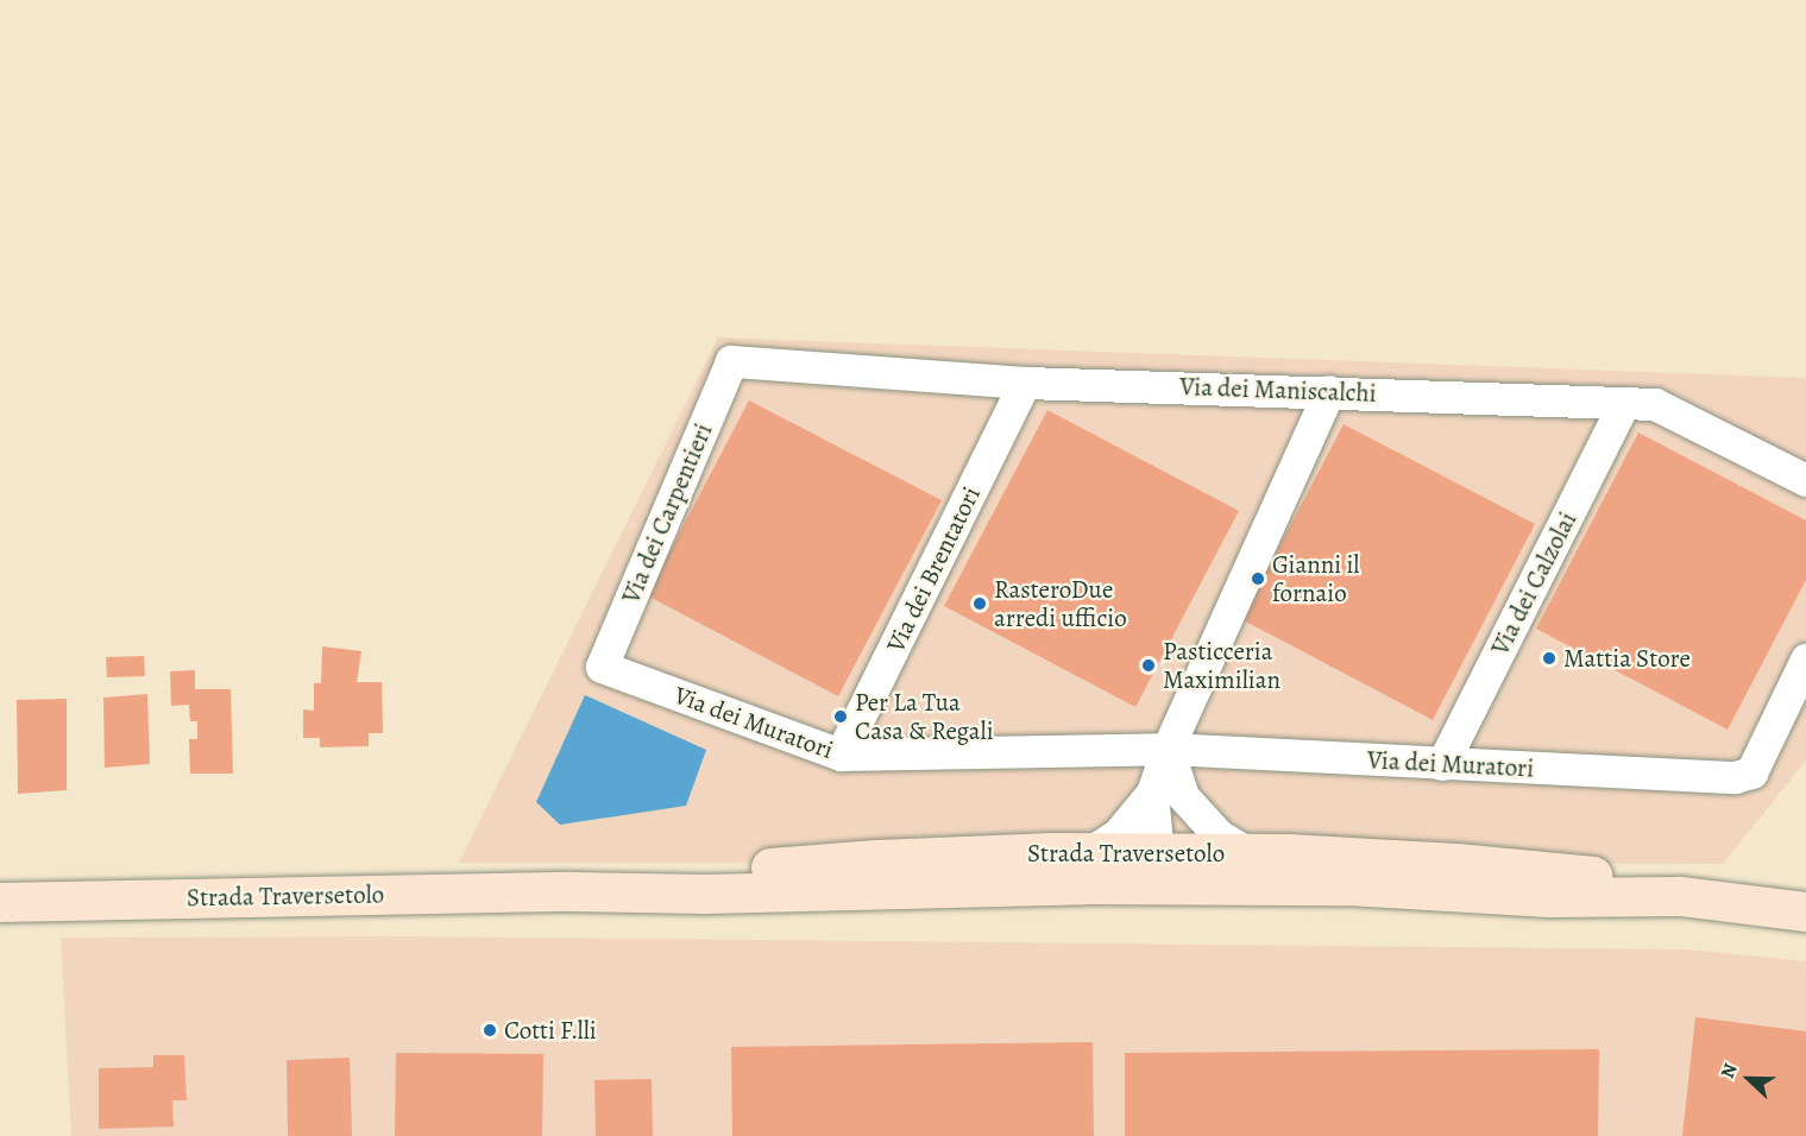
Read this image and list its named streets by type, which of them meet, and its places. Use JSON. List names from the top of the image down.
{
  "streets": {
    "main road": ["Strada Traversetolo"],
    "street": [
      "Via dei Maniscalchi",
      "Via dei Carpentieri",
      "Via dei Brentatori",
      "Via dei Calzolai",
      "Via dei Muratori"
    ]
  },
  "crossings": [
    ["Via dei Maniscalchi", "Via dei Carpentieri"],
    ["Via dei Maniscalchi", "Via dei Brentatori"],
    ["Via dei Maniscalchi", "Via dei Calzolai"],
    ["Via dei Carpentieri", "Via dei Muratori"],
    ["Via dei Brentatori", "Via dei Muratori"],
    ["Via dei Calzolai", "Via dei Muratori"]
  ],
  "places": [
    "Gianni il fornaio",
    "RasteroDue arredi ufficio",
    "Mattia Store",
    "Pasticceria Maximilian",
    "Per La Tua Casa & Regali",
    "Cotti F.lli"
  ],
  "north": "left"
}
